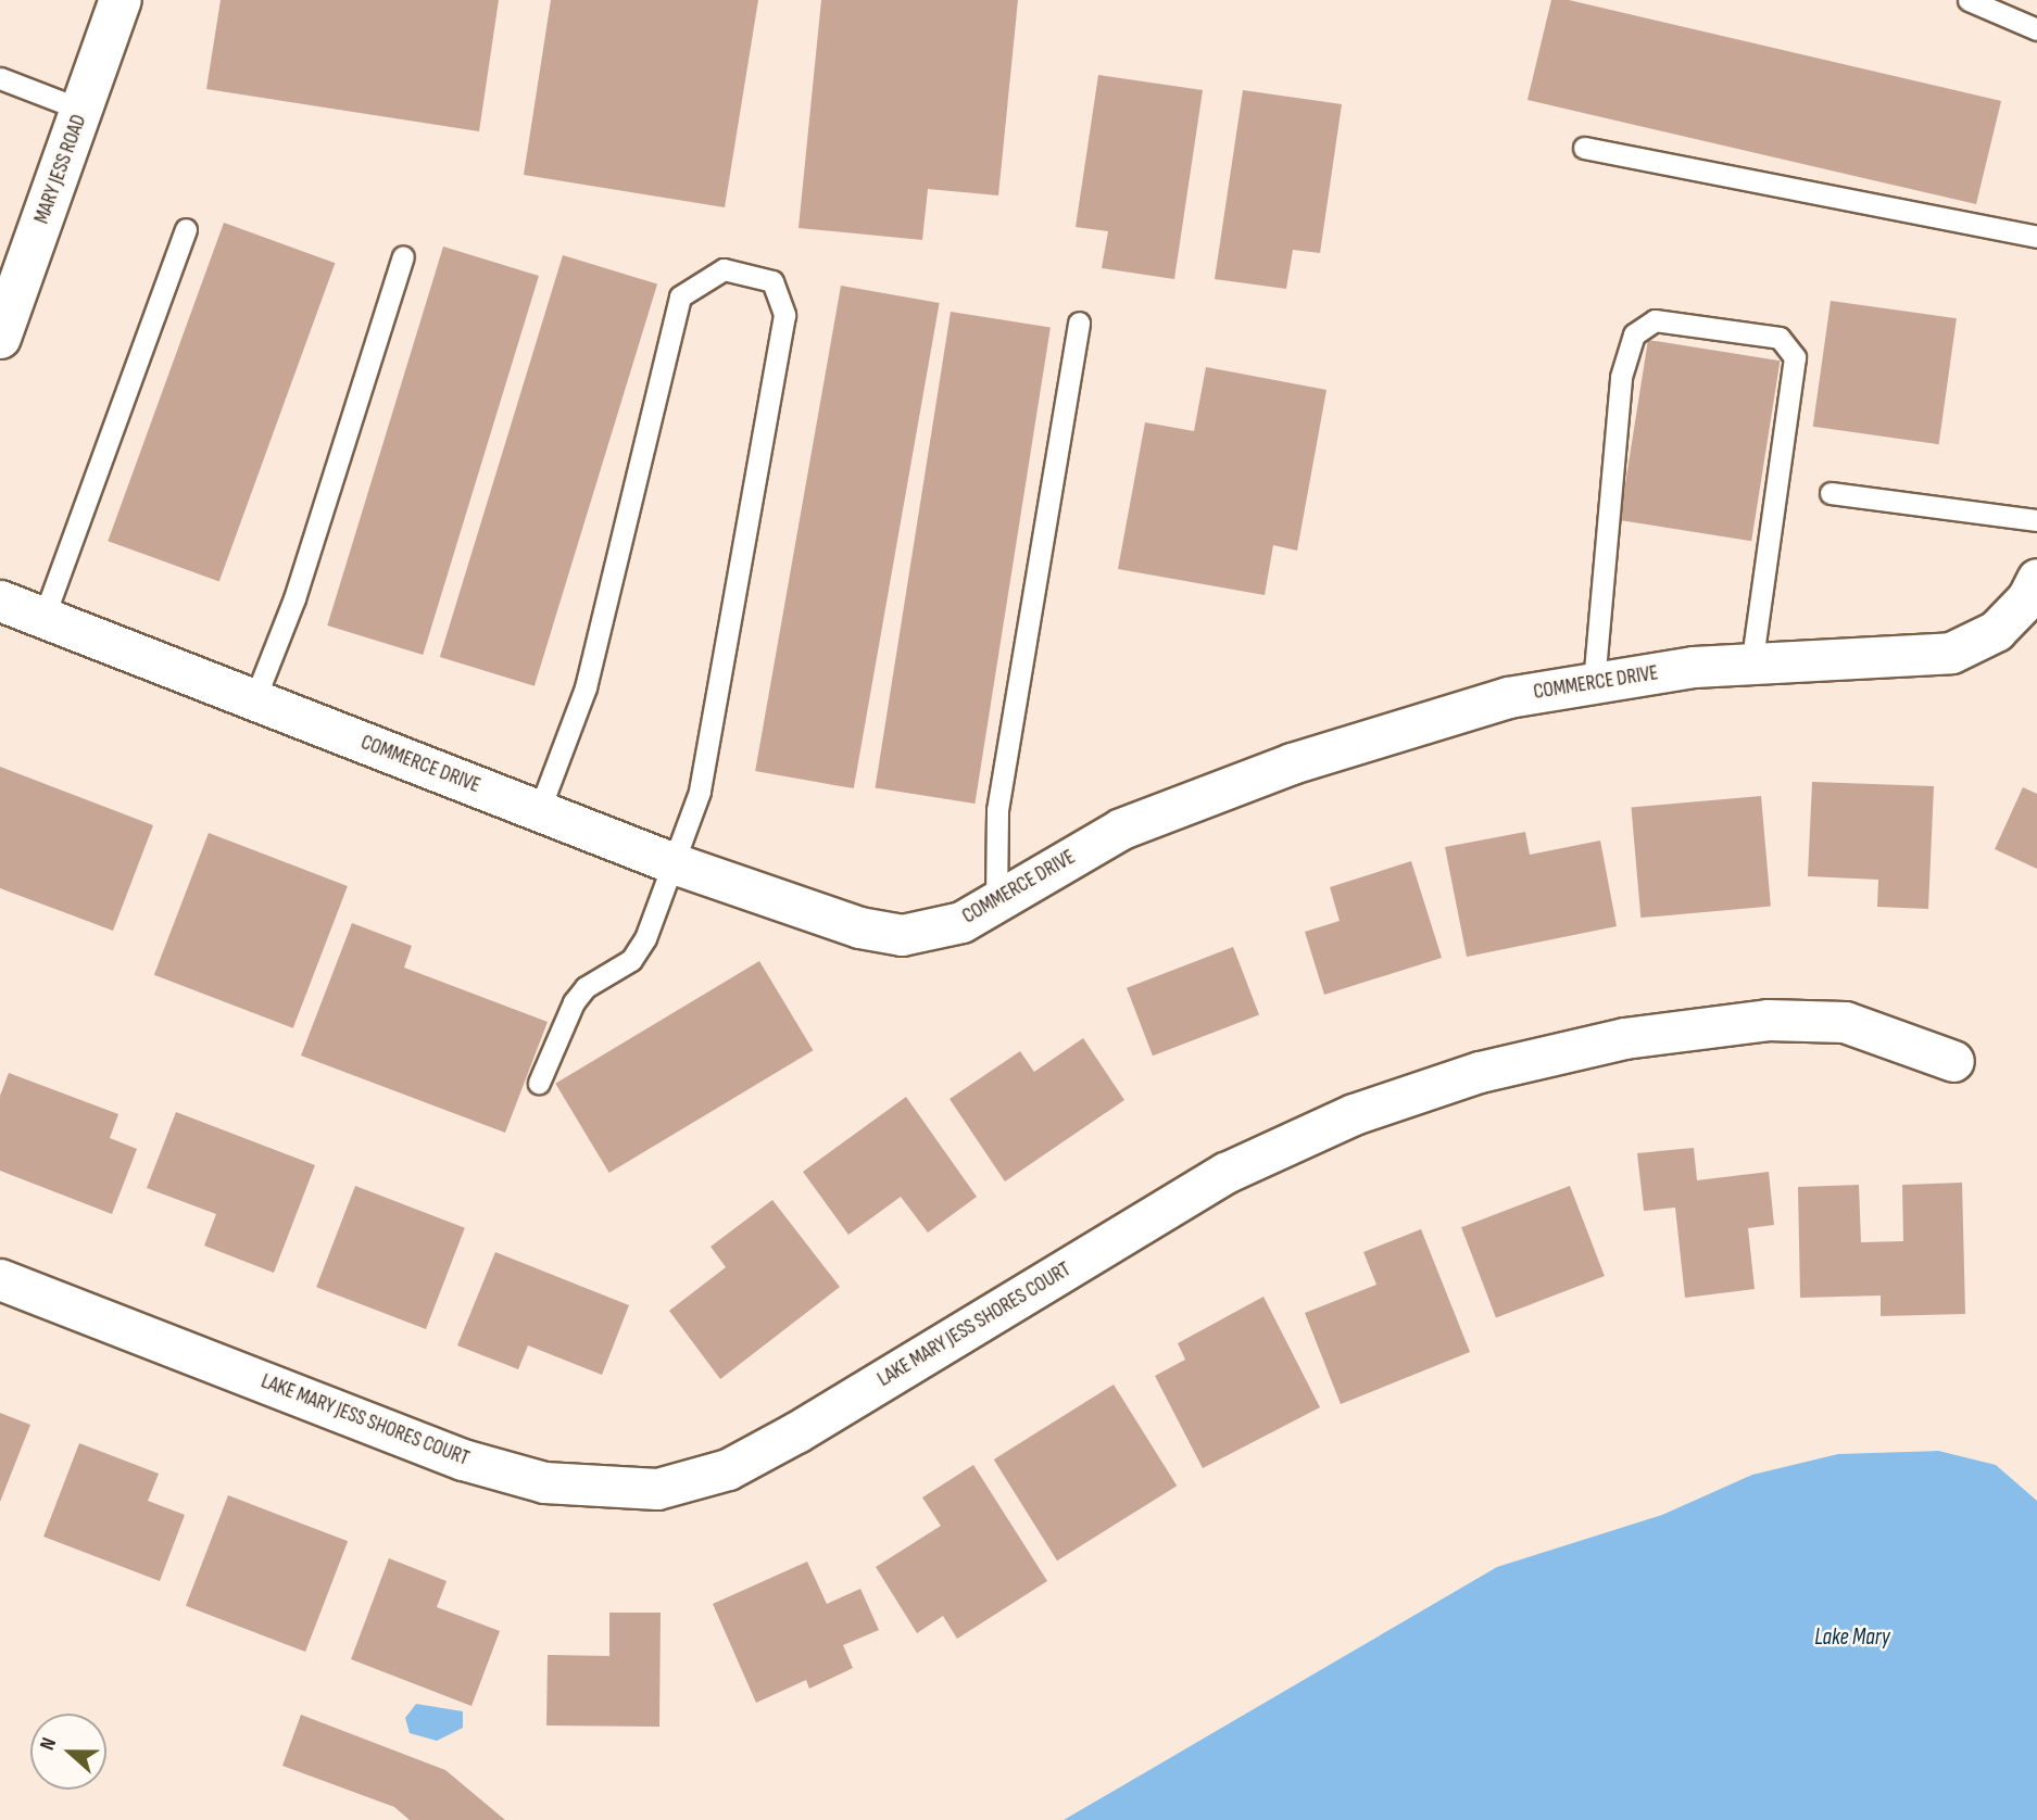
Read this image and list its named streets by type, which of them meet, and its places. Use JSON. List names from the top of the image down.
{
  "streets": {
    "street": ["MARY JESS ROAD", "COMMERCE DRIVE", "LAKE MARY JESS SHORES COURT"]
  },
  "water": ["Lake Mary"],
  "north": "left"
}
